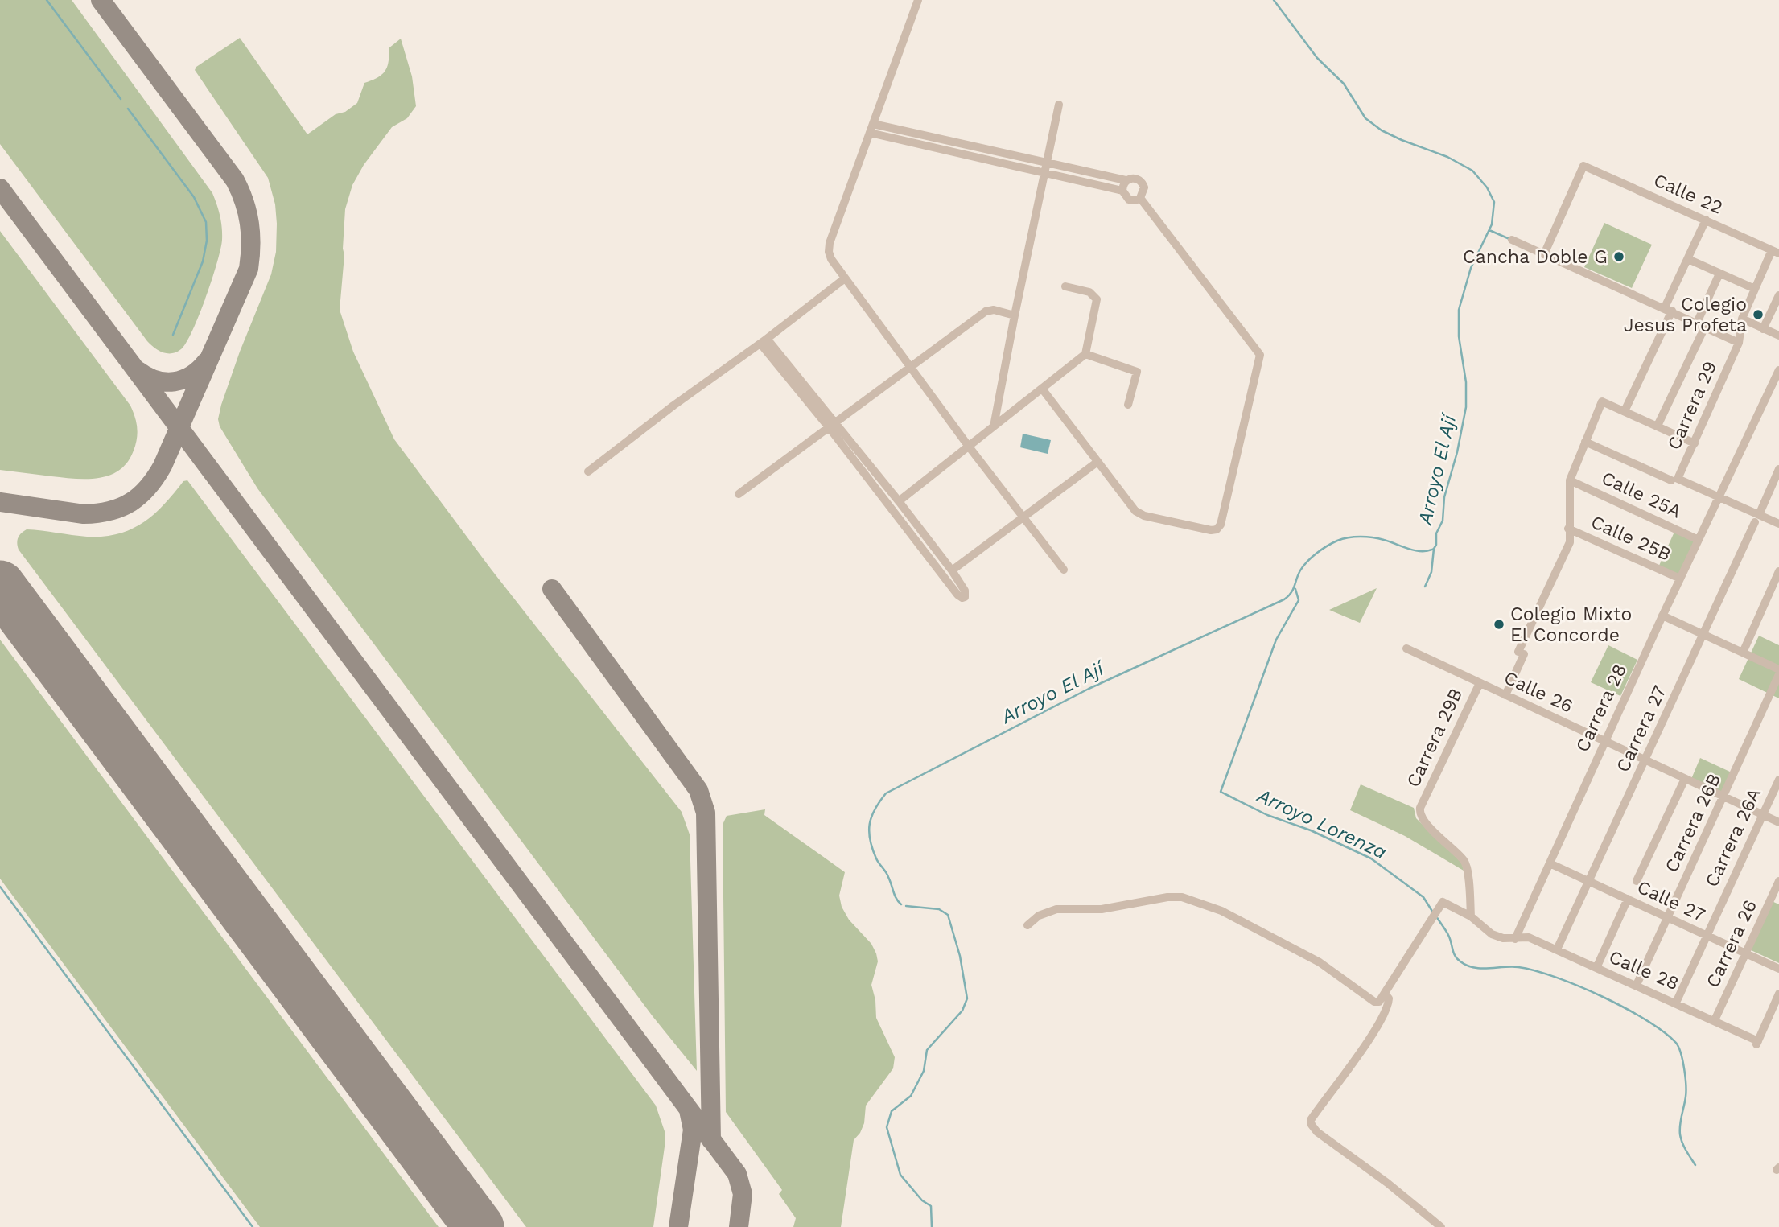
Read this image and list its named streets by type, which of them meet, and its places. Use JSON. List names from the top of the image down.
{
  "streets": {
    "street": [
      "Calle 22",
      "Carrera 29",
      "Calle 25A",
      "Calle 25B",
      "Calle 26",
      "Carrera 28",
      "Carrera 27",
      "Carrera 29B",
      "Carrera 26B",
      "Carrera 26A",
      "Calle 27",
      "Carrera 26",
      "Calle 28"
    ]
  },
  "crossings": [
    ["Calle 22", "Carrera 29"],
    ["Calle 25A", "Carrera 28"],
    ["Calle 25B", "Carrera 28"],
    ["Calle 26", "Carrera 28"],
    ["Calle 26", "Carrera 27"],
    ["Calle 26", "Carrera 29B"],
    ["Calle 26", "Carrera 26B"],
    ["Calle 26", "Carrera 26A"],
    ["Carrera 28", "Calle 27"],
    ["Carrera 28", "Calle 28"],
    ["Carrera 27", "Calle 27"],
    ["Carrera 27", "Calle 28"],
    ["Carrera 29B", "Calle 28"],
    ["Carrera 26B", "Calle 27"],
    ["Carrera 26B", "Calle 28"],
    ["Carrera 26A", "Calle 27"],
    ["Carrera 26A", "Calle 28"],
    ["Calle 27", "Carrera 26"],
    ["Carrera 26", "Calle 28"]
  ],
  "water": ["Arroyo El Ají", "Arroyo Lorenza"],
  "places": ["Cancha Doble G", "Colegio Jesus Profeta", "Colegio Mixto El Concorde"]
}
